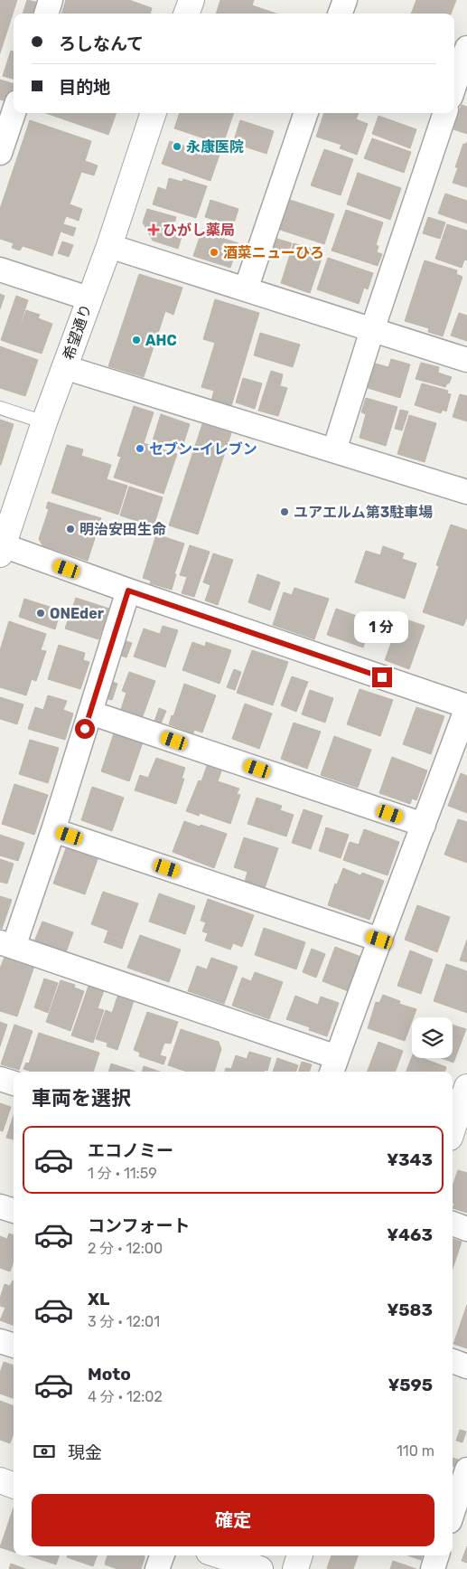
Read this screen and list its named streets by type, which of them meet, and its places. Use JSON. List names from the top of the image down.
{
  "streets": {
    "street": ["希望通り"]
  },
  "places": {
    "other": [
      "永康医院",
      "酒菜ニューひろ",
      "AHC",
      "セブン-イレブン",
      "ユアエルム第3駐車場",
      "明治安田生命",
      "ONEder"
    ],
    "health": ["ひがし薬局"]
  },
  "page": {
    "banner": ["ろしなんて", "目的地"],
    "bubble": "1 分",
    "heading": "車両を選択",
    "list": [
      {
        "name": "エコノミー",
        "note": "1 分 · 11:59",
        "value": "¥343"
      },
      {
        "name": "コンフォート",
        "note": "2 分 · 12:00",
        "value": "¥463"
      },
      {
        "name": "XL",
        "note": "3 分 · 12:01",
        "value": "¥583"
      },
      {
        "name": "Moto",
        "note": "4 分 · 12:02",
        "value": "¥595"
      }
    ],
    "pay": ["現金", "110 m"],
    "buttons": "確定"
  }
}
